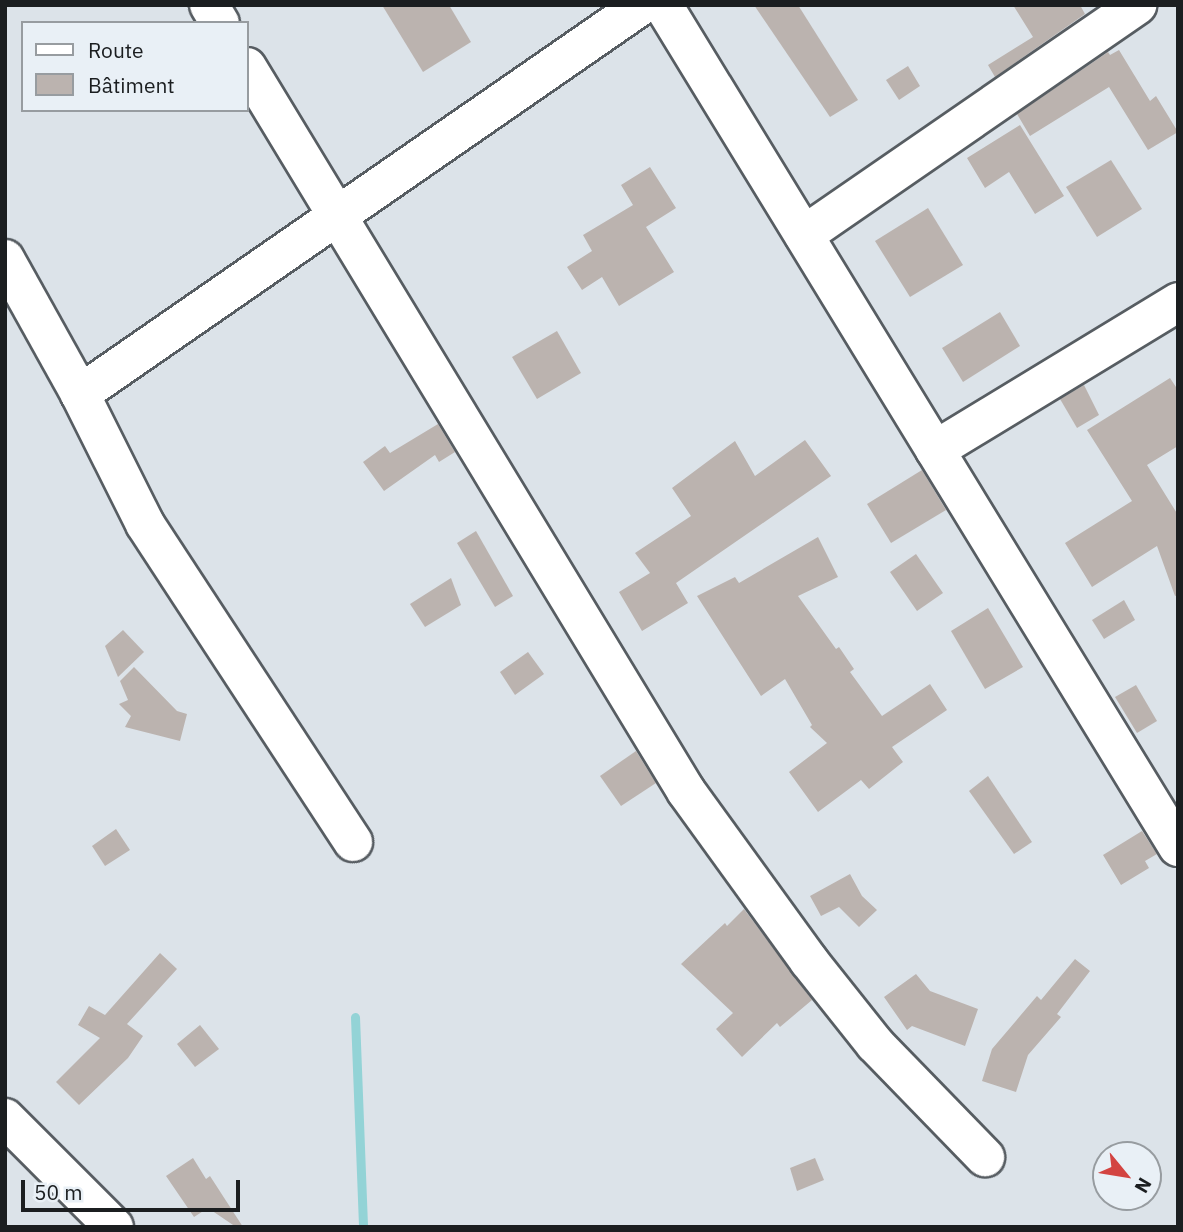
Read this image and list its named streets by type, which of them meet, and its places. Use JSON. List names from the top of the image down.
{
  "legend": ["Route", "Bâtiment"],
  "scale_bar": "50 m",
  "north": "bottom right"
}
